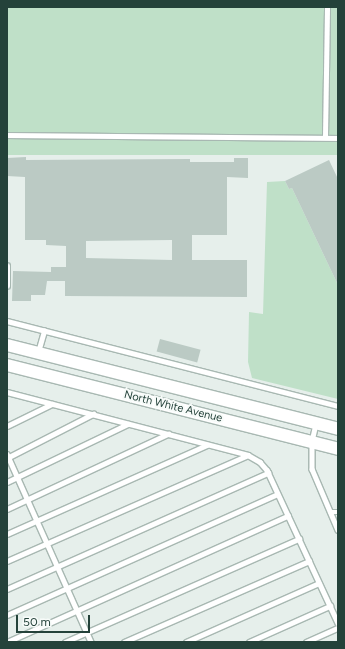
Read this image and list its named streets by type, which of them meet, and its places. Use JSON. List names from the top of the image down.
{
  "streets": {
    "main road": ["North White Avenue"]
  },
  "scale_bar": "50 m"
}
